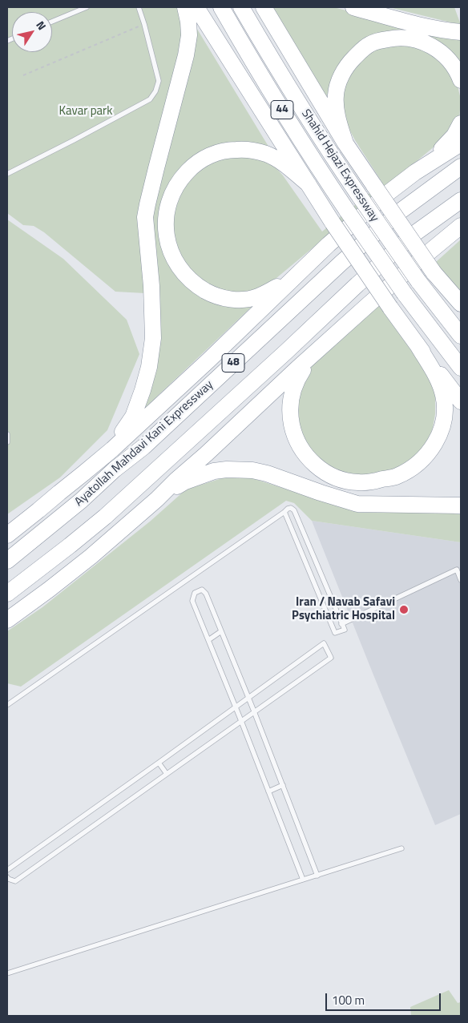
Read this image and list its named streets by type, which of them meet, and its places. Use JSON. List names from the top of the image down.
{
  "streets": {
    "highway": [
      "44",
      "Shahid Hejazi Expressway",
      "48",
      "Ayatollah Mahdavi Kani Expressway"
    ]
  },
  "parks": ["Kavar park"],
  "places": ["Iran / Navab Safavi Psychiatric Hospital"],
  "scale_bar": "100 m",
  "north": "top right"
}
